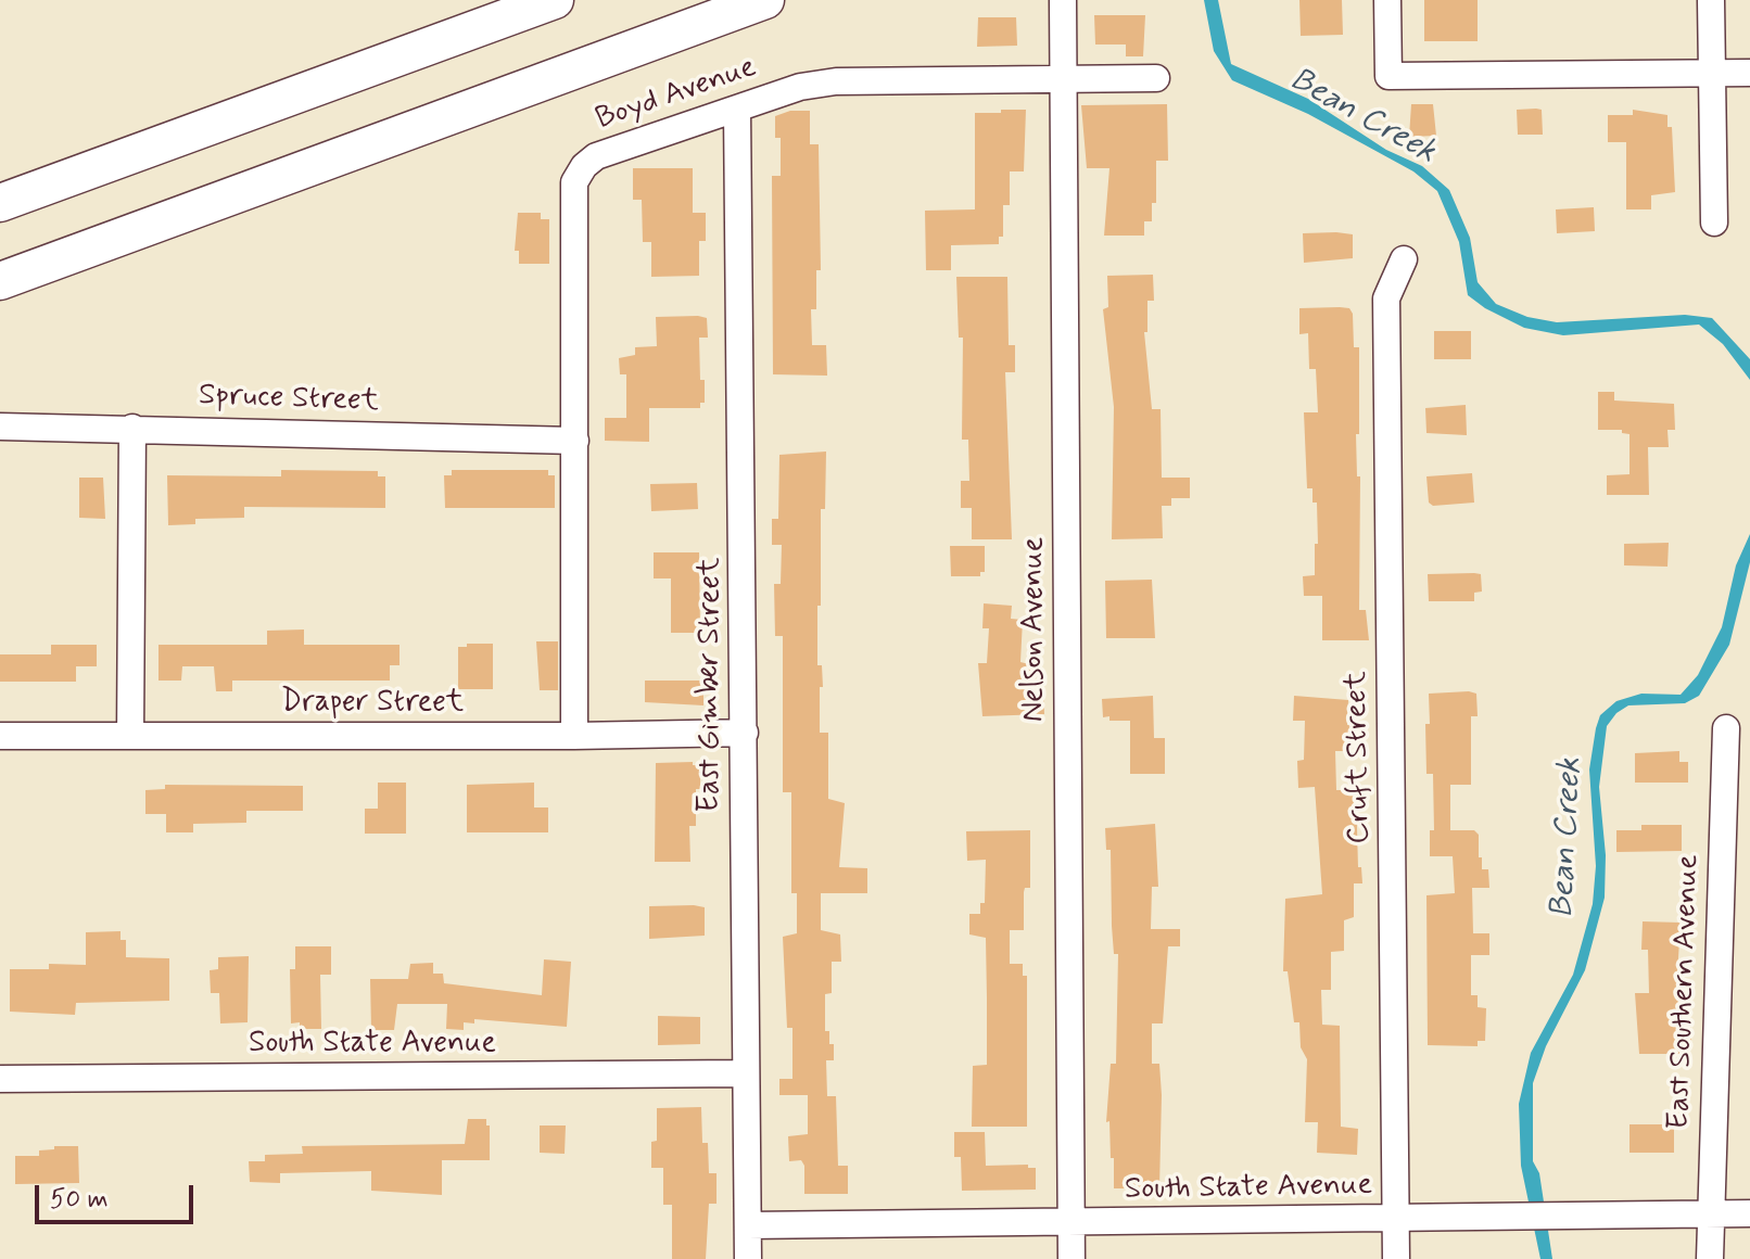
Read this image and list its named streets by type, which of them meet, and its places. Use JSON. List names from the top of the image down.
{
  "streets": {
    "street": [
      "Boyd Avenue",
      "Spruce Street",
      "Nelson Avenue",
      "East Gimber Street",
      "Draper Street",
      "Cruft Street",
      "East Southern Avenue",
      "South State Avenue"
    ]
  },
  "crossings": [
    ["Boyd Avenue", "Spruce Street"],
    ["Boyd Avenue", "Nelson Avenue"],
    ["Boyd Avenue", "East Gimber Street"],
    ["Boyd Avenue", "Draper Street"],
    ["Nelson Avenue", "South State Avenue"],
    ["East Gimber Street", "Draper Street"],
    ["East Gimber Street", "South State Avenue"],
    ["Cruft Street", "South State Avenue"],
    ["East Southern Avenue", "South State Avenue"]
  ],
  "water": ["Bean Creek"],
  "scale_bar": "50 m"
}
